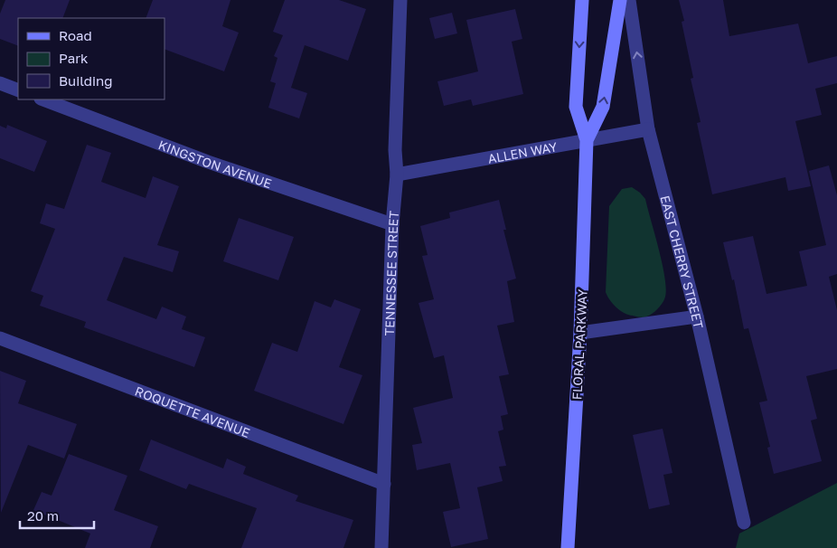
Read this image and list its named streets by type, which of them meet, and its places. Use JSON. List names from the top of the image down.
{
  "streets": {
    "street": [
      "ALLEN WAY",
      "KINGSTON AVENUE",
      "EAST CHERRY STREET",
      "TENNESSEE STREET",
      "FLORAL PARKWAY",
      "ROQUETTE AVENUE"
    ]
  },
  "crossings": [
    ["ALLEN WAY", "EAST CHERRY STREET"],
    ["ALLEN WAY", "TENNESSEE STREET"],
    ["ALLEN WAY", "FLORAL PARKWAY"],
    ["KINGSTON AVENUE", "TENNESSEE STREET"],
    ["TENNESSEE STREET", "ROQUETTE AVENUE"]
  ],
  "legend": ["Road", "Park", "Building"],
  "scale_bar": "20 m"
}
